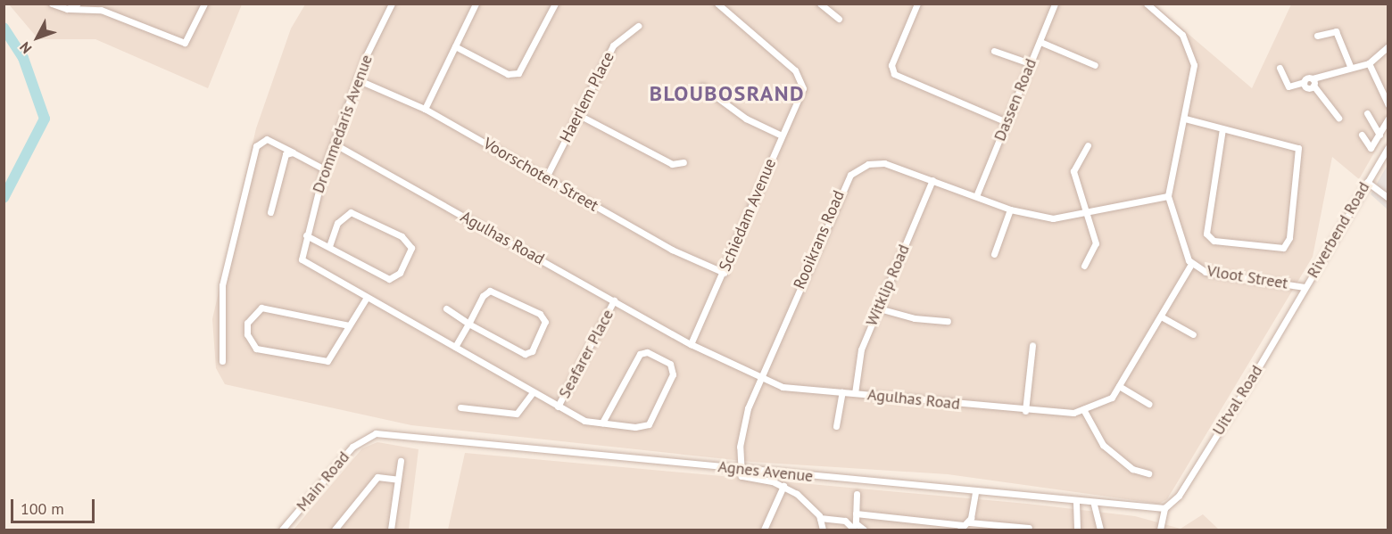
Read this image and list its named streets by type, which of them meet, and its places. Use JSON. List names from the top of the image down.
{
  "streets": {
    "street": [
      "Haerlem Place",
      "Dassen Road",
      "Drommedaris Avenue",
      "Voorschoten Street",
      "Schiedam Avenue",
      "Riverbend Road",
      "Agulhas Road",
      "Rooikrans Road",
      "Vloot Street",
      "Witklip Road",
      "Seafarer Place",
      "Uitval Road",
      "Agnes Avenue",
      "Main Road"
    ]
  },
  "crossings": [
    ["Haerlem Place", "Voorschoten Street"],
    ["Dassen Road", "Rooikrans Road"],
    ["Drommedaris Avenue", "Voorschoten Street"],
    ["Drommedaris Avenue", "Agulhas Road"],
    ["Voorschoten Street", "Schiedam Avenue"],
    ["Schiedam Avenue", "Agulhas Road"],
    ["Riverbend Road", "Vloot Street"],
    ["Riverbend Road", "Uitval Road"],
    ["Agulhas Road", "Rooikrans Road"],
    ["Agulhas Road", "Vloot Street"],
    ["Agulhas Road", "Witklip Road"],
    ["Agulhas Road", "Seafarer Place"],
    ["Rooikrans Road", "Witklip Road"],
    ["Rooikrans Road", "Agnes Avenue"],
    ["Vloot Street", "Uitval Road"],
    ["Uitval Road", "Agnes Avenue"],
    ["Agnes Avenue", "Main Road"]
  ],
  "districts": ["BLOUBOSRAND"],
  "scale_bar": "100 m",
  "north": "bottom left"
}
